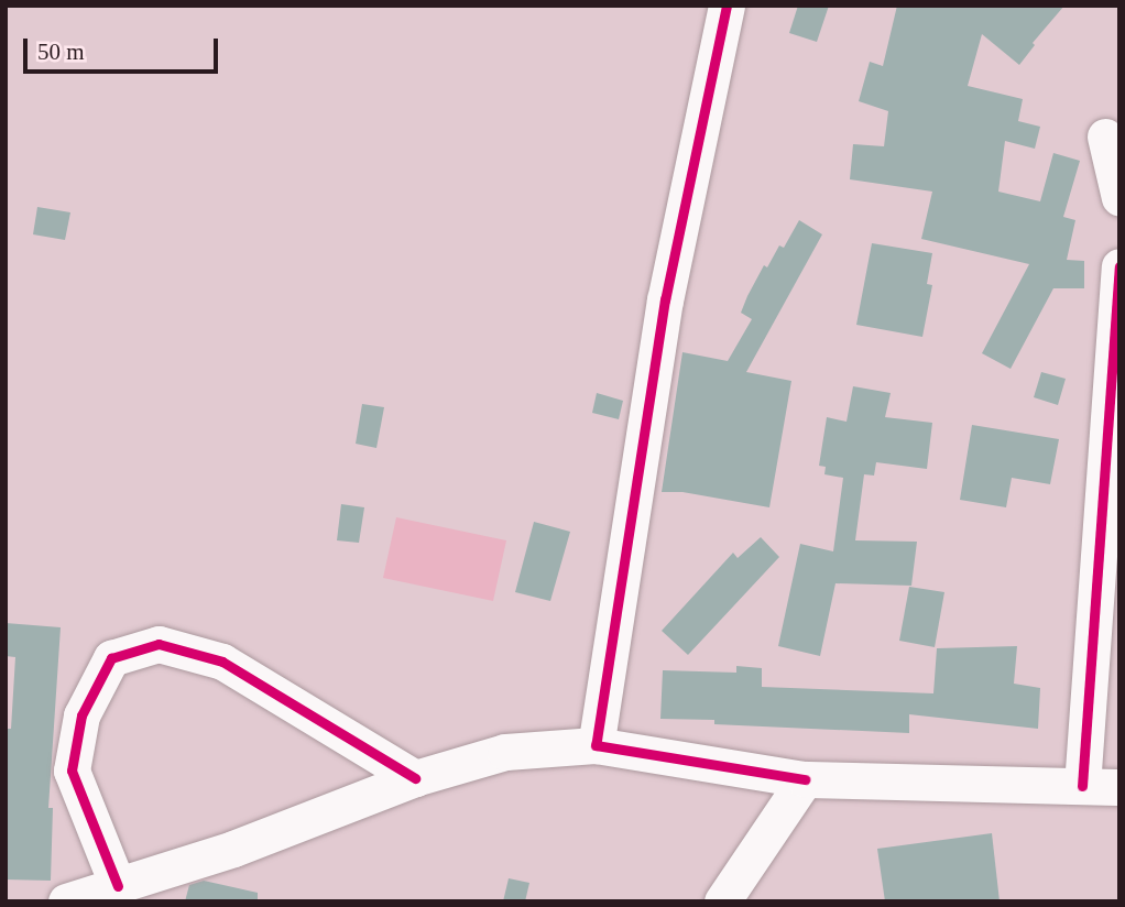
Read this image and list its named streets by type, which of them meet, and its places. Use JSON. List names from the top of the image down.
{
  "scale_bar": "50 m"
}
